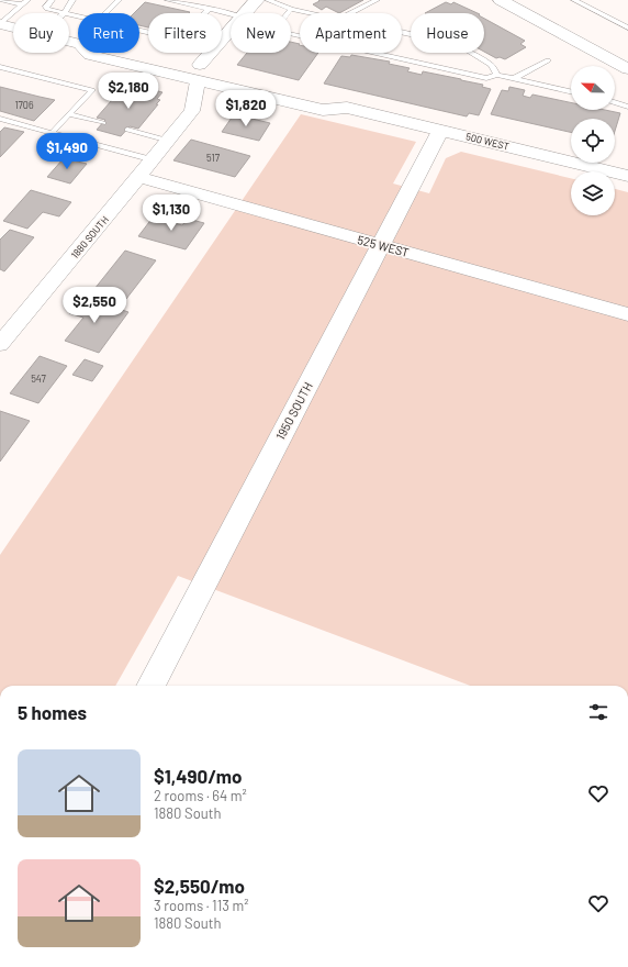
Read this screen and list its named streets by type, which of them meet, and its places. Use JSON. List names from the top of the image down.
{
  "streets": {
    "main road": ["500 WEST", "1950 SOUTH"],
    "street": ["1880 SOUTH", "525 WEST"]
  },
  "crossings": [
    ["500 WEST", "1880 SOUTH"],
    ["500 WEST", "1950 SOUTH"],
    ["1880 SOUTH", "525 WEST"],
    ["525 WEST", "1950 SOUTH"]
  ],
  "house_numbers": ["1706", "517", "547"],
  "north": "left",
  "page": {
    "chip": [
      "Buy",
      "Rent",
      "Filters",
      "New",
      "Apartment",
      "House"
    ],
    "price": [
      "$2,180",
      "$1,820",
      "$1,490",
      "$1,130",
      "$2,550"
    ],
    "heading": "5 homes",
    "list": [
      {
        "name": "$1,490/mo",
        "note": "2 rooms · 64 m² · 1880 South"
      },
      {
        "name": "$2,550/mo",
        "note": "3 rooms · 113 m² · 1880 South"
      }
    ]
  }
}
